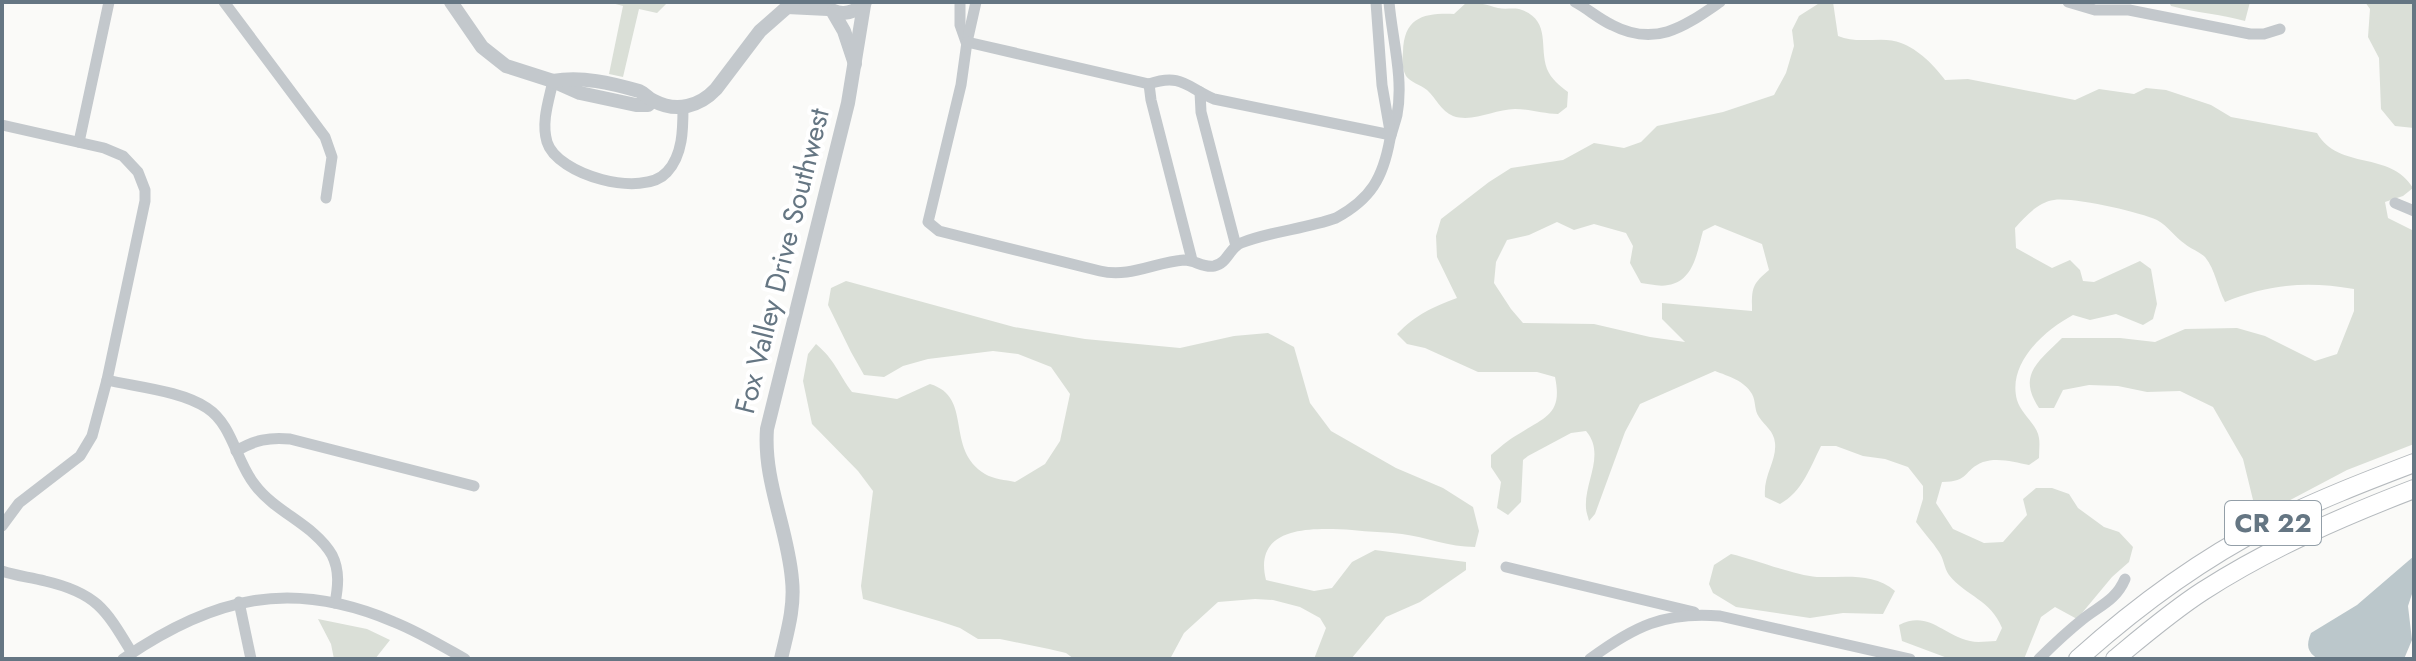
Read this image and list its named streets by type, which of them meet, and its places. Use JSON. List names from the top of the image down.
{
  "streets": {
    "main road": ["CR 22"],
    "street": ["Fox Valley Drive Southwest"]
  }
}
